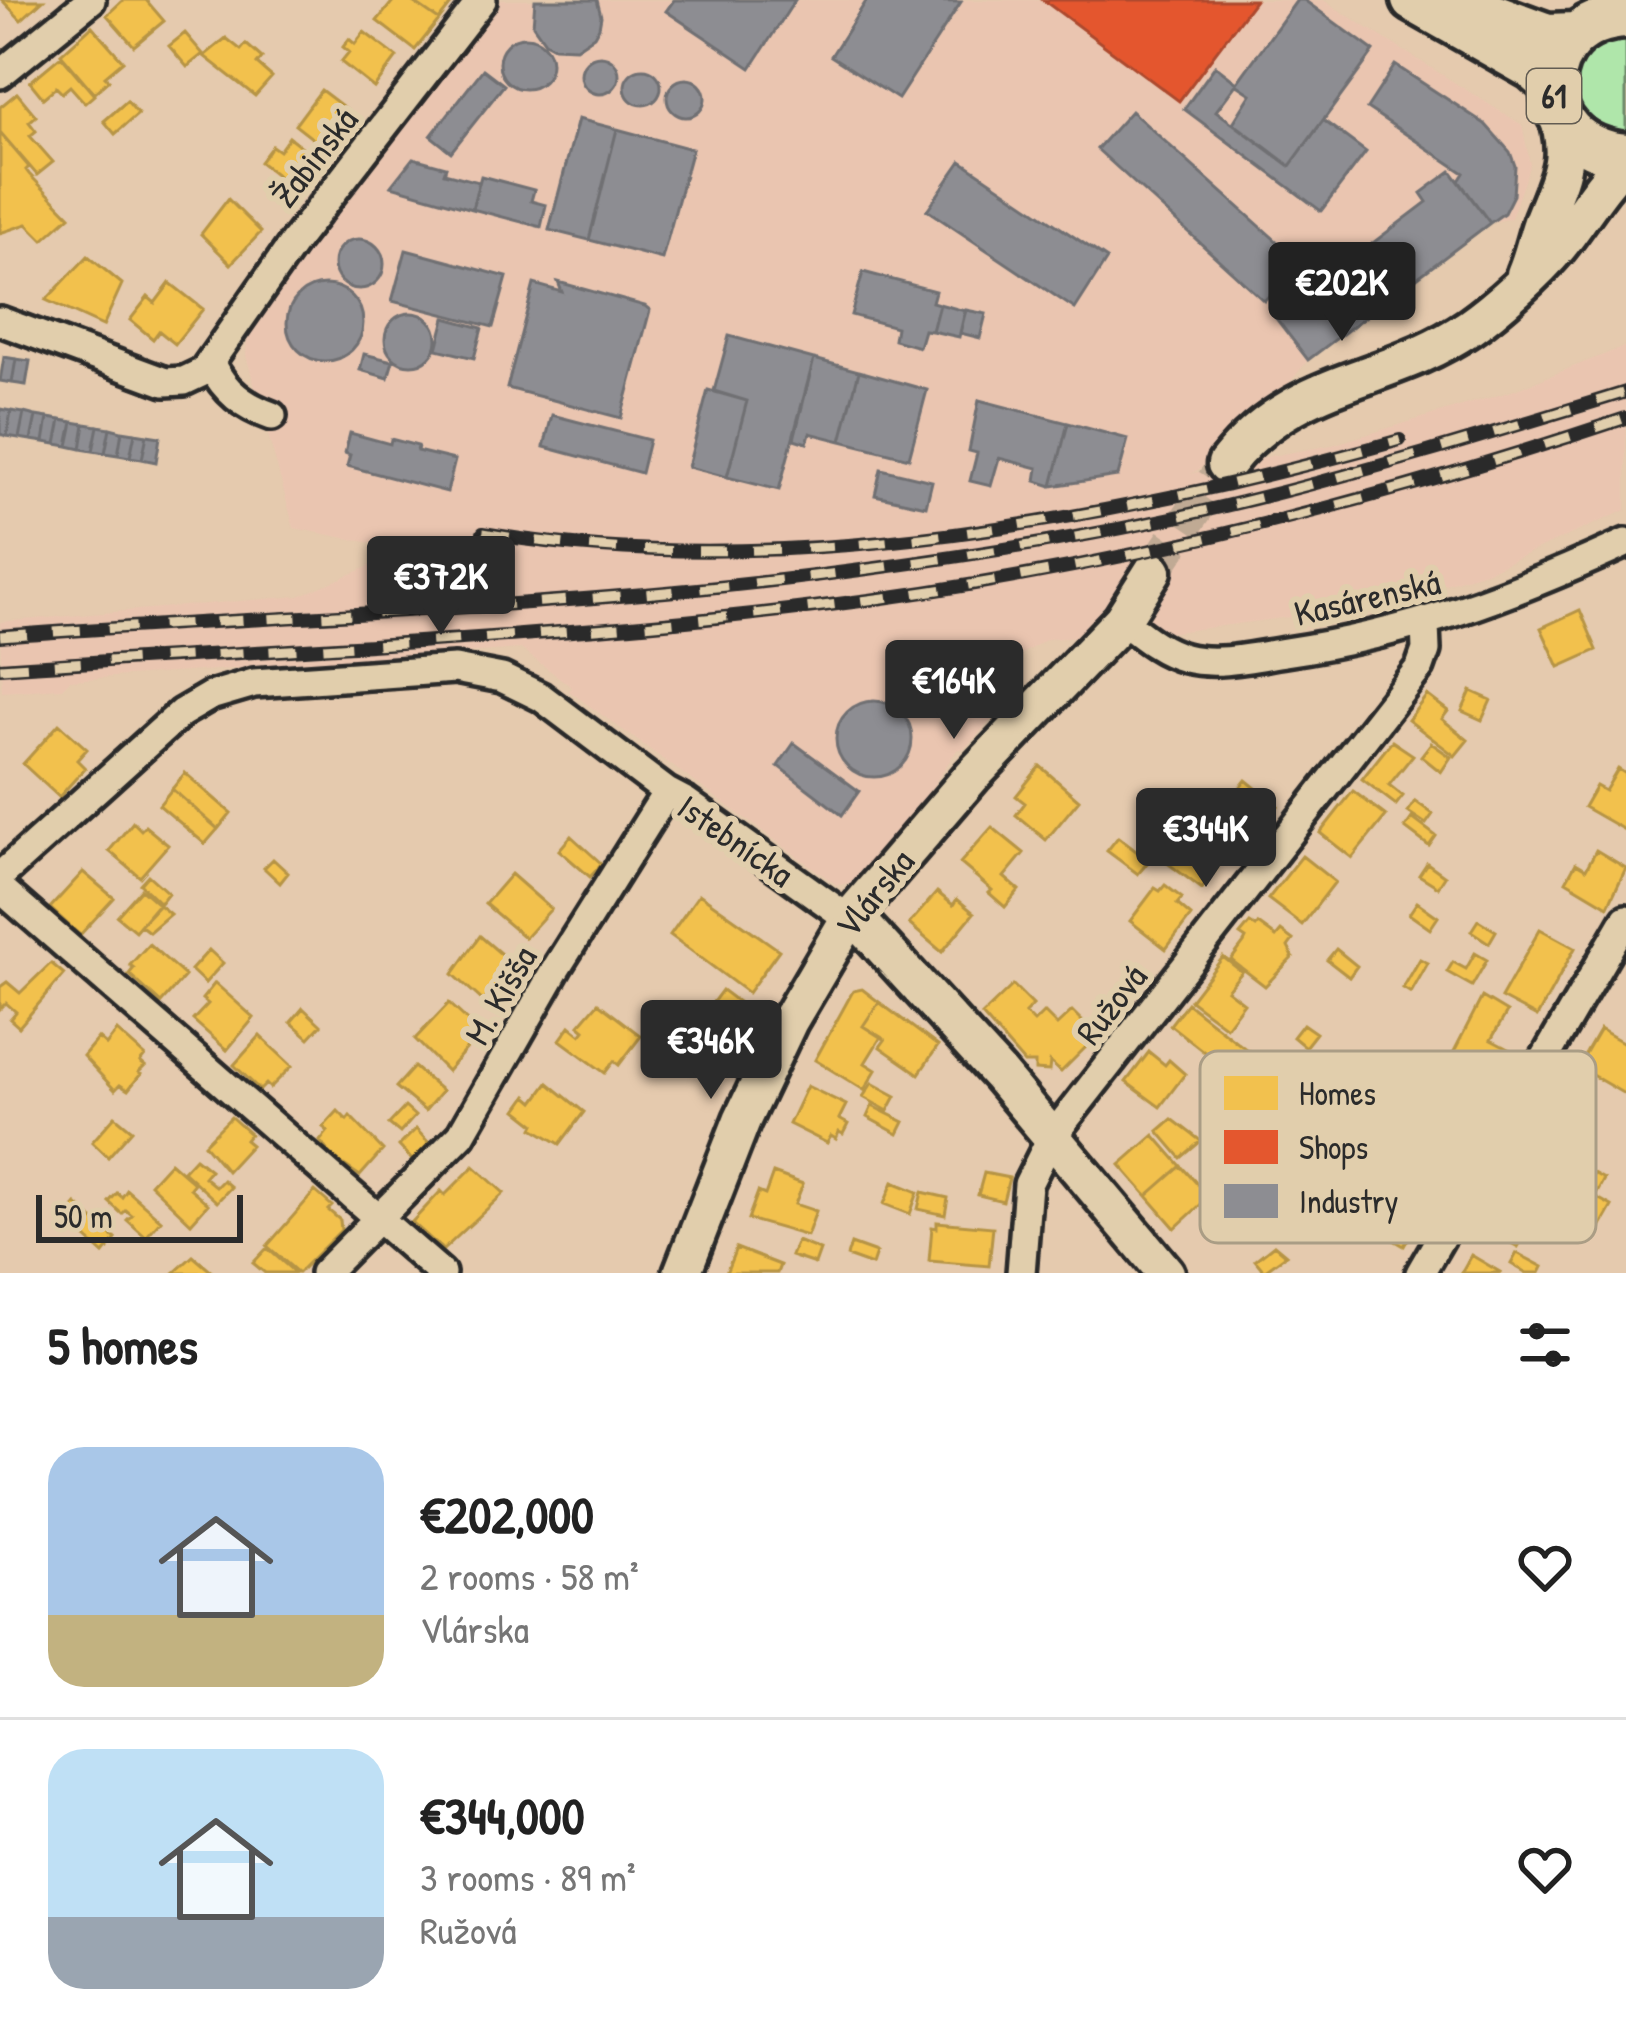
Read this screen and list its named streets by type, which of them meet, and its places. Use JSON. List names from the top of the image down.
{
  "streets": {
    "main road": ["61", "Istebnícka", "Vlárska"],
    "street": [
      "Žabinská",
      "Kasárenská",
      "M. Kišša",
      "Ružová"
    ]
  },
  "crossings": [
    ["Kasárenská", "Vlárska"],
    ["Kasárenská", "Ružová"],
    ["Istebnícka", "Vlárska"],
    ["Istebnícka", "M. Kišša"],
    ["Istebnícka", "Ružová"]
  ],
  "legend": ["Homes", "Shops", "Industry"],
  "scale_bar": "50 m",
  "page": {
    "price": [
      "€202K",
      "€372K",
      "€164K",
      "€344K",
      "€346K"
    ],
    "scale": "50 m",
    "heading": "5 homes",
    "list": [
      {
        "name": "€202,000",
        "note": "2 rooms · 58 m² · Vlárska"
      },
      {
        "name": "€344,000",
        "note": "3 rooms · 89 m² · Ružová"
      }
    ]
  }
}
